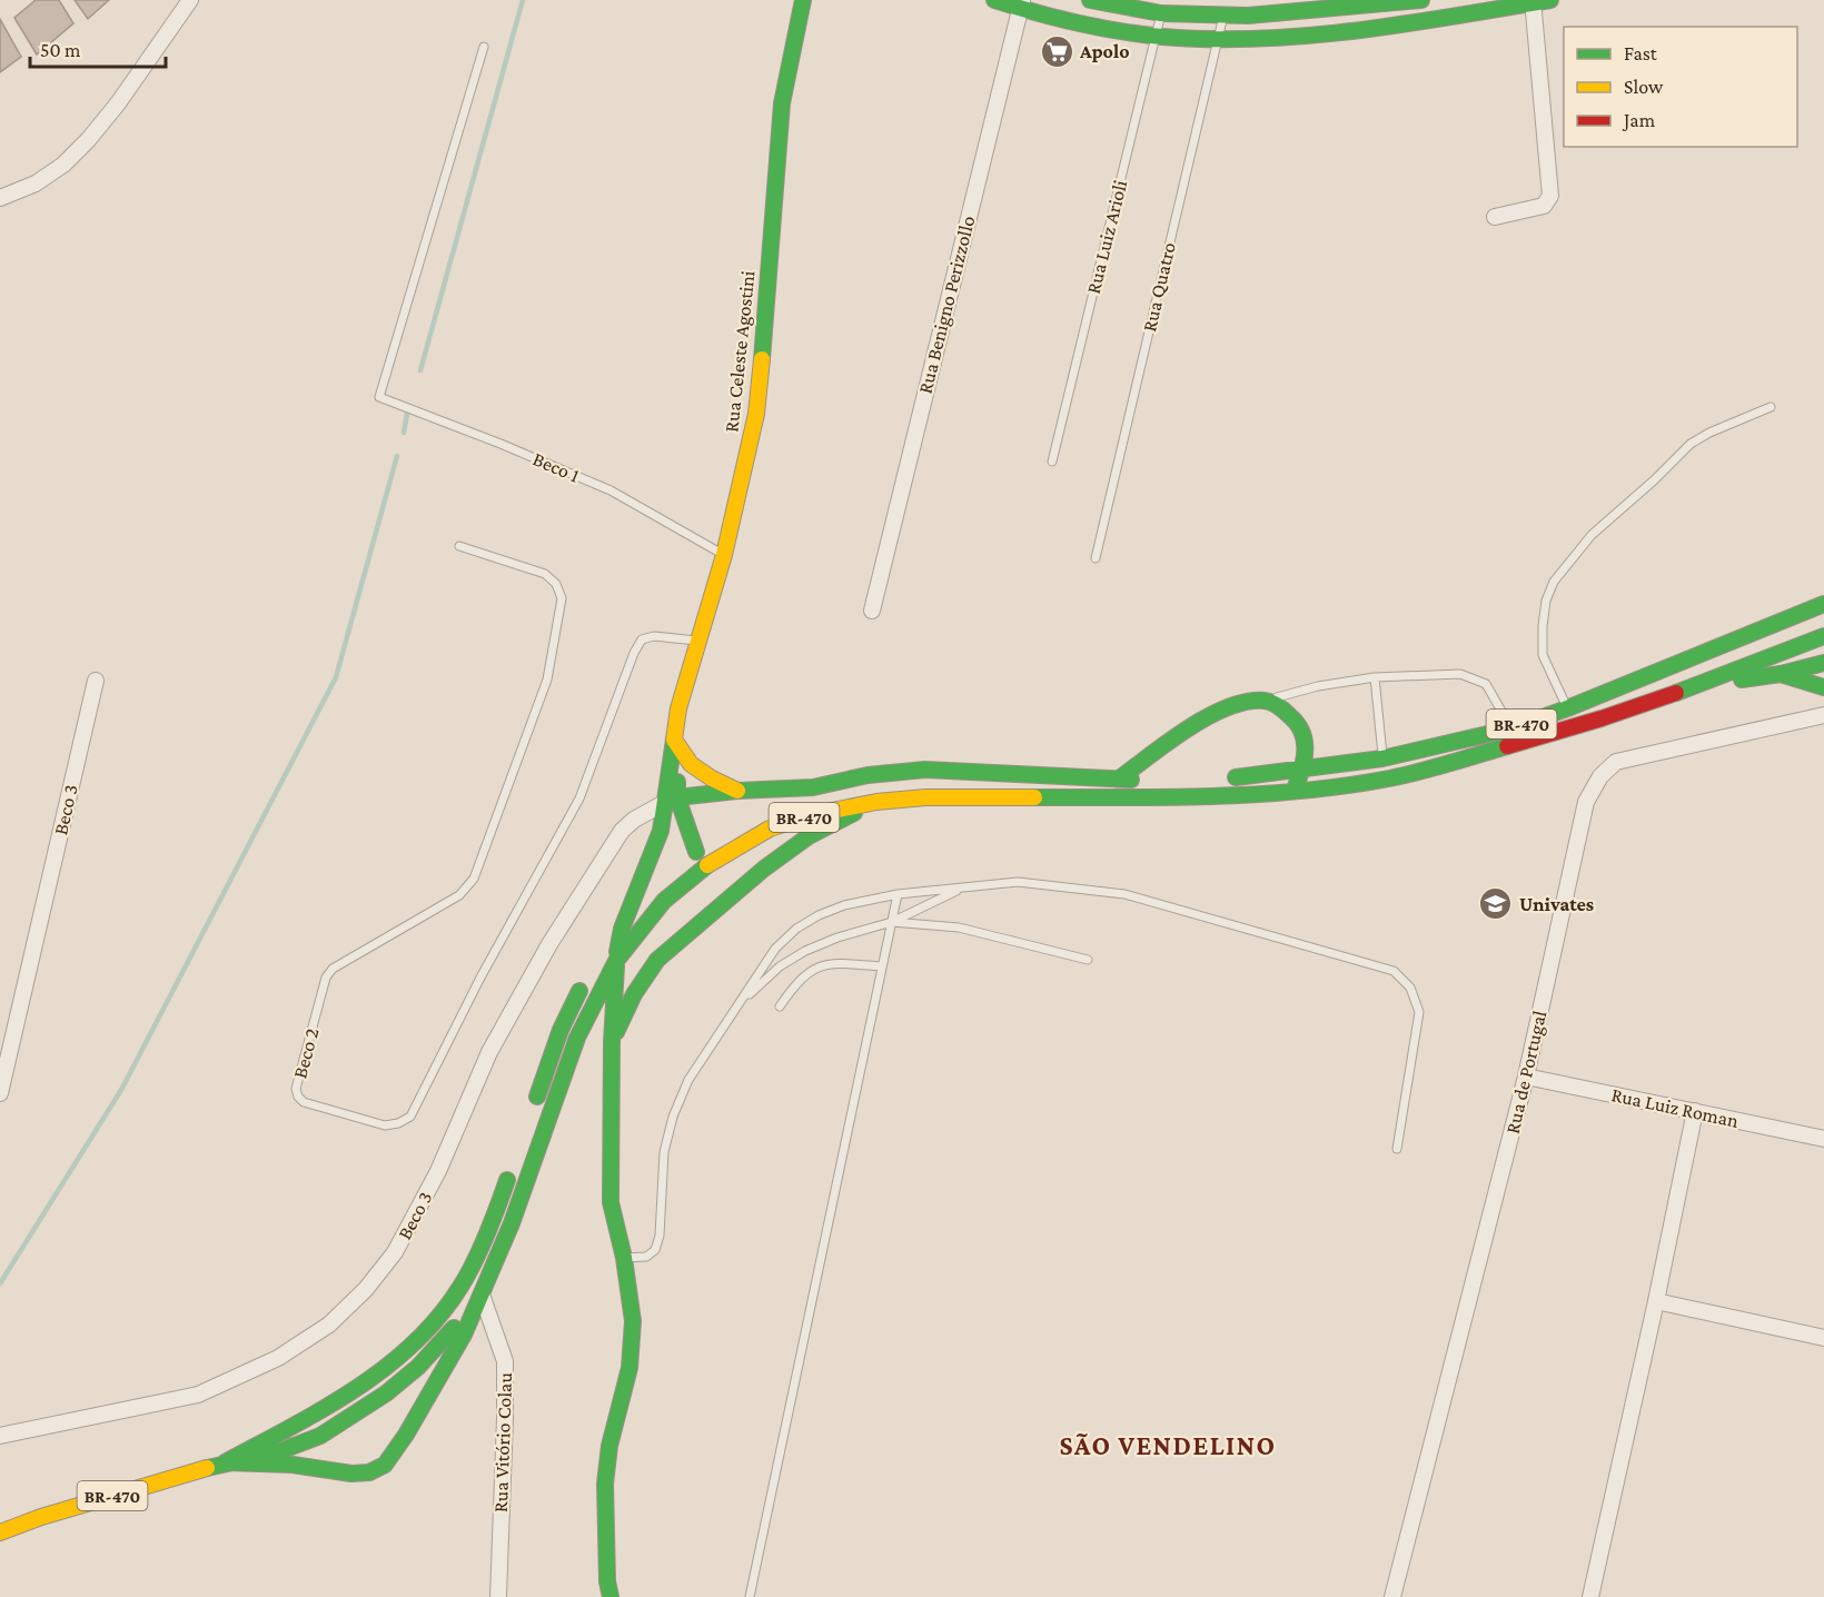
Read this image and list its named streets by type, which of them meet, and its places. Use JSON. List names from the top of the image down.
{
  "streets": {
    "main road": ["Rua Celeste Agostini", "BR-470"],
    "street": [
      "Rua Benigno Perizzollo",
      "Beco 3",
      "Rua de Portugal",
      "Rua Luiz Roman",
      "Rua Vitório Colau"
    ],
    "lane": [
      "Rua Luiz Arioli",
      "Rua Quatro",
      "Beco 1",
      "Beco 2"
    ]
  },
  "crossings": [
    ["Rua Celeste Agostini", "Beco 1"],
    ["Rua Celeste Agostini", "Beco 3"],
    ["Rua Celeste Agostini", "Beco 2"],
    ["BR-470", "Rua Vitório Colau"],
    ["Rua de Portugal", "Rua Luiz Roman"]
  ],
  "districts": ["SÃO VENDELINO"],
  "places": {
    "supermarket": ["Apolo"],
    "school or university": ["Univates"]
  },
  "legend": ["Fast", "Slow", "Jam"],
  "scale_bar": "50 m"
}
